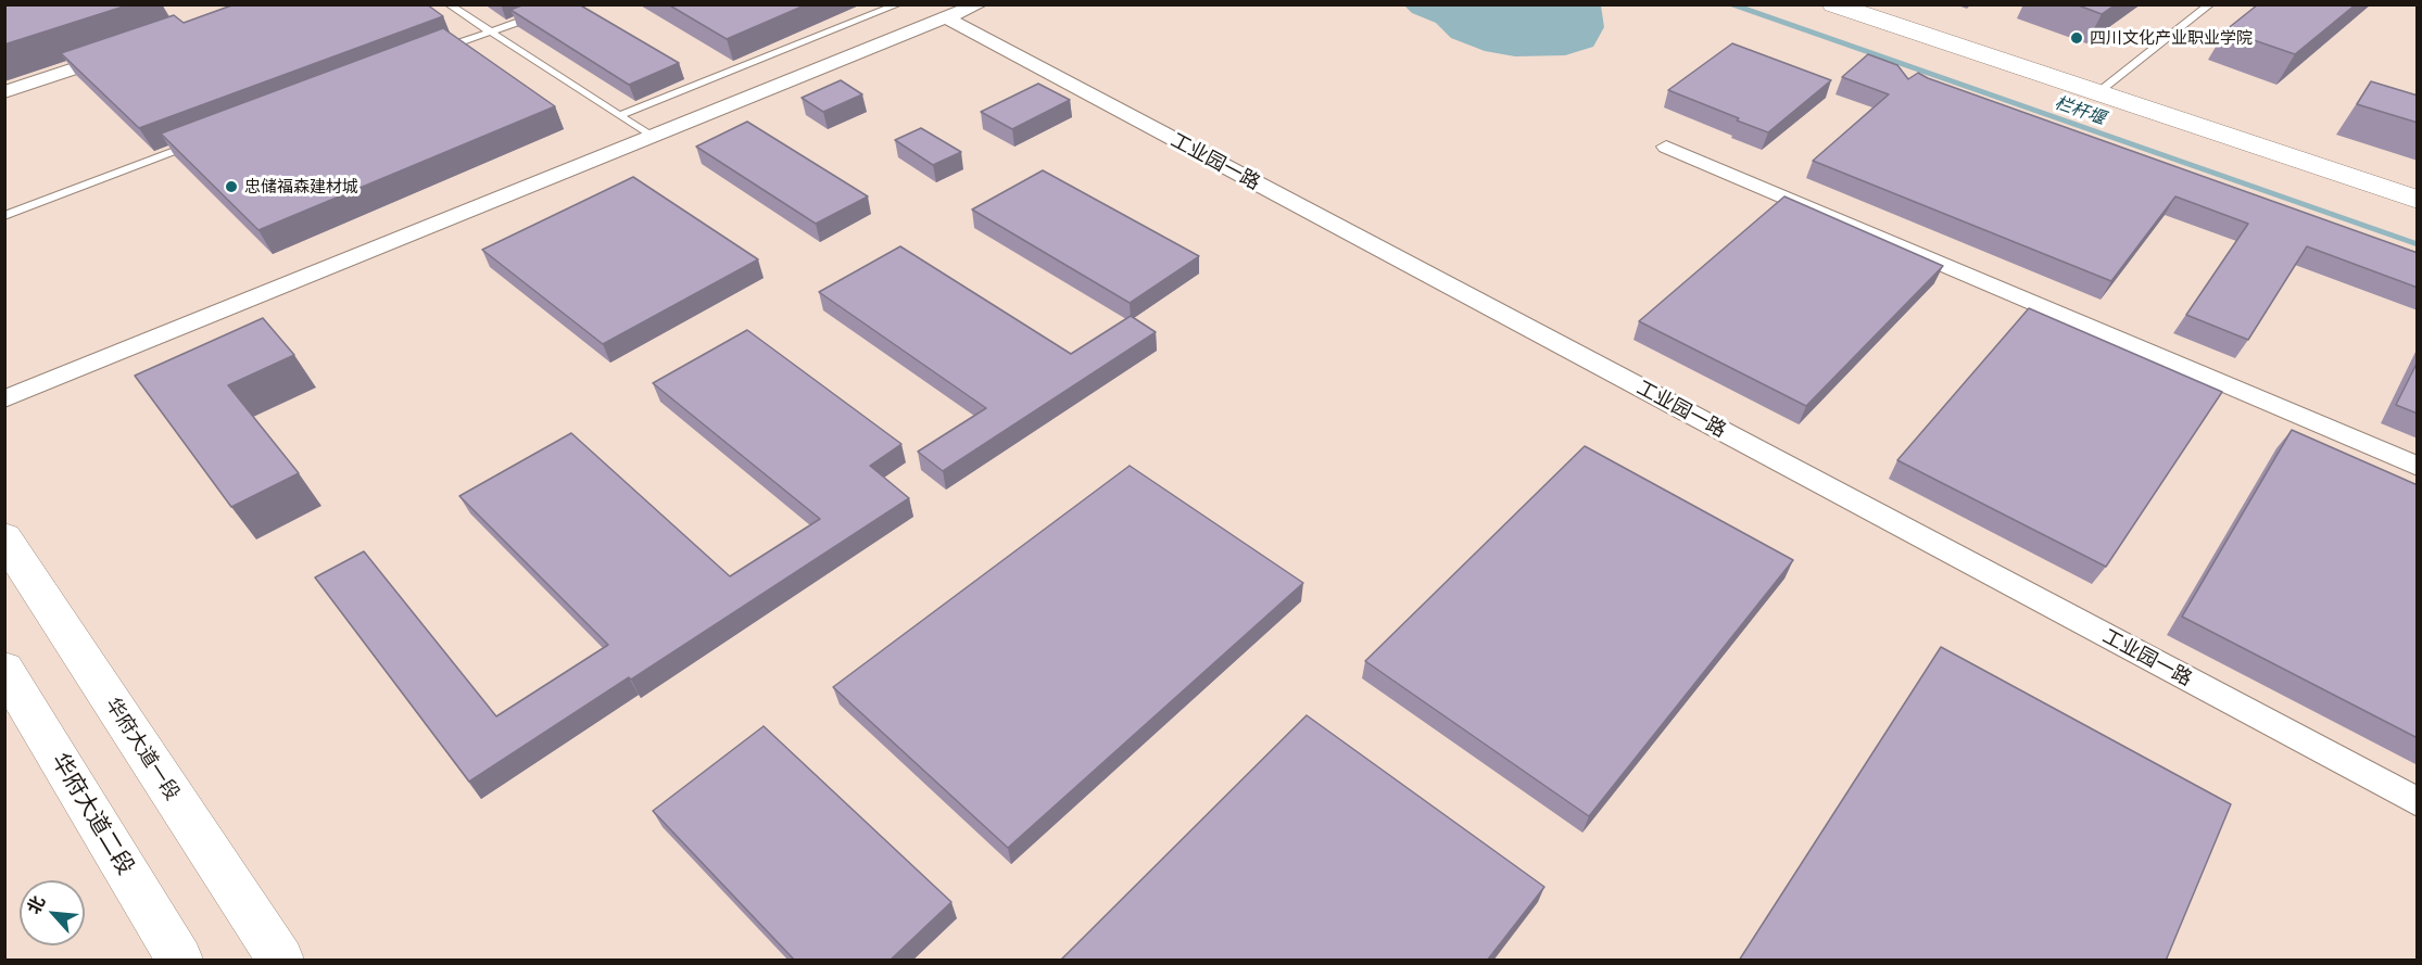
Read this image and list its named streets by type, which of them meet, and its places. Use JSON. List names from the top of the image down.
{
  "streets": {
    "main road": ["华府大道一段", "华府大道二段"],
    "street": ["工业园一路"]
  },
  "water": ["栏杆堰"],
  "places": ["四川文化产业职业学院", "忠储福森建材城"],
  "north": "top left"
}
